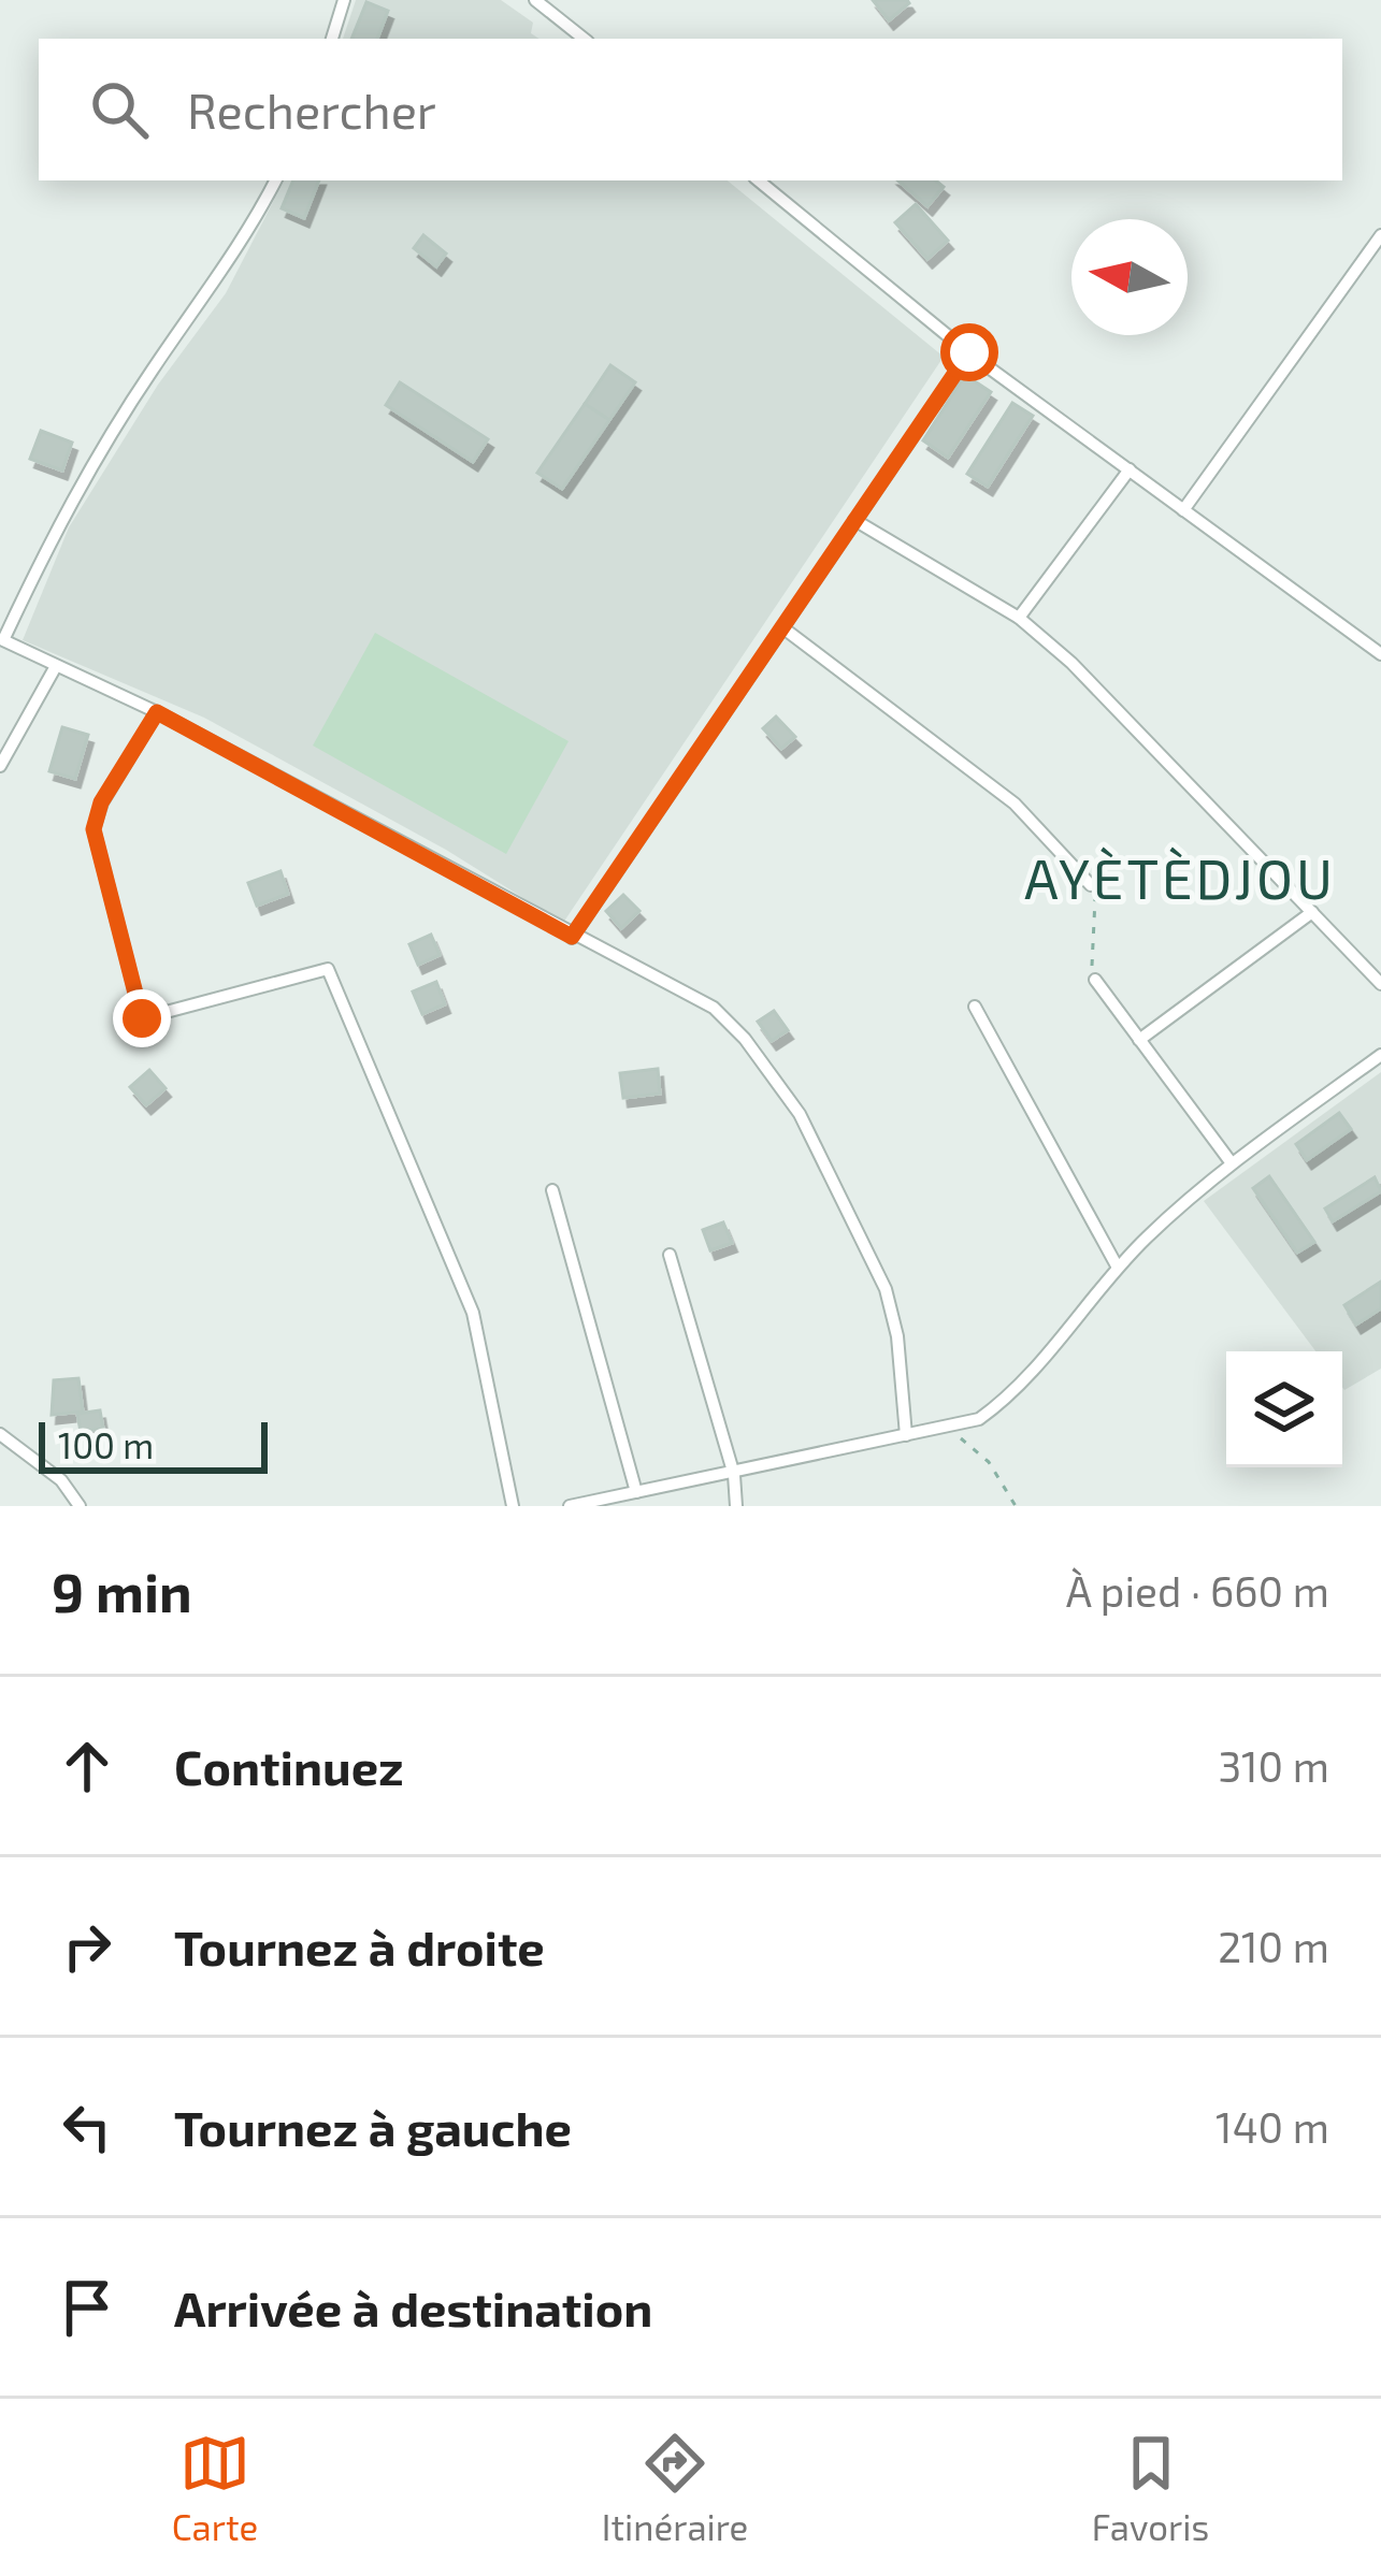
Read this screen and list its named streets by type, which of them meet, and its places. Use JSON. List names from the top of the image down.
{
  "districts": ["AYÈTÈDJOU"],
  "scale_bar": "100 m",
  "north": "left",
  "page": {
    "search": "Rechercher",
    "scale": "100 m",
    "heading": ["9 min", "À pied · 660 m"],
    "list": [
      ["Continuez", "310 m"],
      ["Tournez à droite", "210 m"],
      ["Tournez à gauche", "140 m"],
      "Arrivée à destination"
    ],
    "nav": ["Carte", "Itinéraire", "Favoris"]
  }
}
